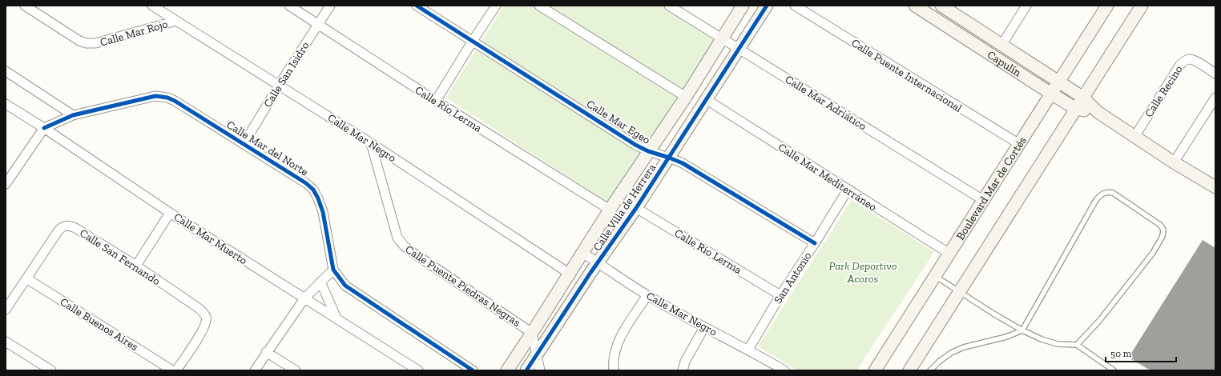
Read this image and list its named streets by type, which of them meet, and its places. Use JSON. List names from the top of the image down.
{
  "streets": {
    "street": [
      "Calle Mar Rojo",
      "Capulín",
      "Calle San Isidro",
      "Calle Puente Internacional",
      "Calle Recino",
      "Calle Mar Adriático",
      "Calle Río Lerma",
      "Calle Mar Egeo",
      "Calle Mar Negro",
      "Calle Mar del Norte",
      "Calle Mar Mediterráneo",
      "Boulevard Mar de Cortés",
      "Calle Villa de Herrera",
      "Calle Mar Muerto",
      "Calle San Fernando",
      "San Antonio",
      "Calle Puente Piedras Negras",
      "Calle Buenos Aires"
    ]
  },
  "crossings": [
    ["Calle Mar Rojo", "Calle Mar Negro"],
    ["Capulín", "Calle Recino"],
    ["Capulín", "Boulevard Mar de Cortés"],
    ["Calle San Isidro", "Calle Río Lerma"],
    ["Calle San Isidro", "Calle Mar Negro"],
    ["Calle San Isidro", "Calle Mar del Norte"],
    ["Calle Puente Internacional", "Boulevard Mar de Cortés"],
    ["Calle Mar Adriático", "Boulevard Mar de Cortés"],
    ["Calle Mar Adriático", "Calle Villa de Herrera"],
    ["Calle Río Lerma", "Calle Villa de Herrera"],
    ["Calle Río Lerma", "San Antonio"],
    ["Calle Mar Egeo", "Calle Villa de Herrera"],
    ["Calle Mar Egeo", "San Antonio"],
    ["Calle Mar Negro", "Calle Villa de Herrera"],
    ["Calle Mar Negro", "San Antonio"],
    ["Calle Mar Negro", "Calle Puente Piedras Negras"],
    ["Calle Mar del Norte", "Calle Mar Muerto"],
    ["Calle Mar Mediterráneo", "Boulevard Mar de Cortés"],
    ["Calle Mar Mediterráneo", "Calle Villa de Herrera"],
    ["Calle Mar Mediterráneo", "San Antonio"],
    ["Calle Villa de Herrera", "Calle Puente Piedras Negras"],
    ["Calle San Fernando", "Calle Buenos Aires"]
  ],
  "parks": ["Park Deportivo Acoros"],
  "scale_bar": "50 m"
}
